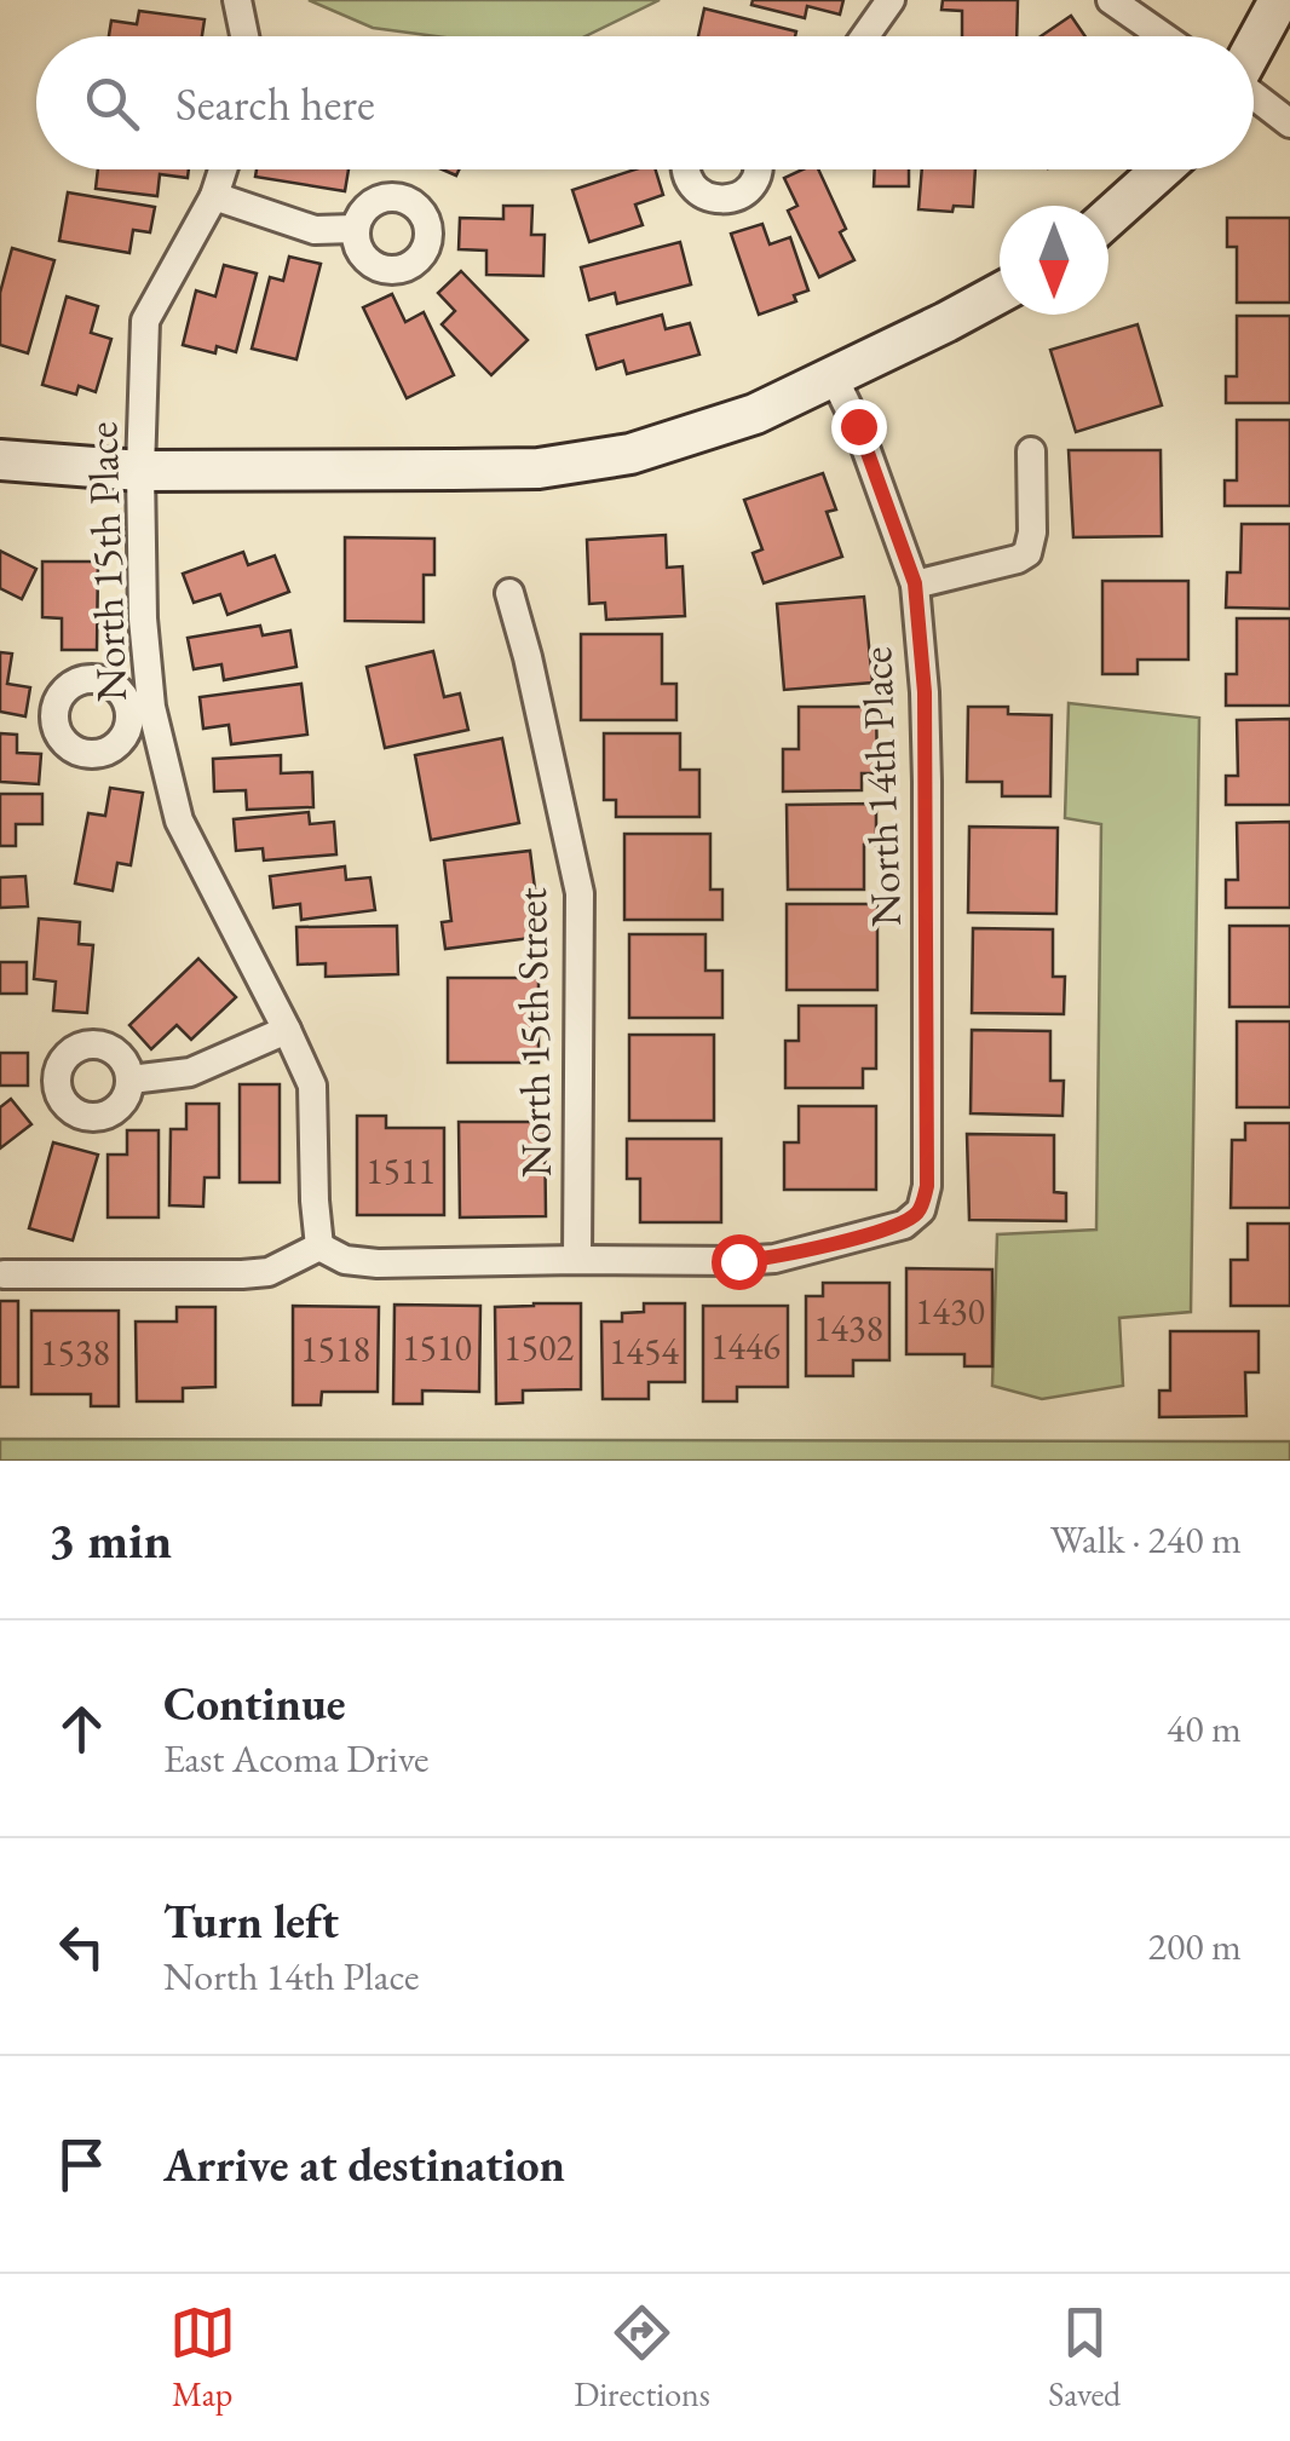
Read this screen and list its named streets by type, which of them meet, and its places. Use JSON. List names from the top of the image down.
{
  "streets": {
    "street": ["North 15th Place", "North 14th Place", "North 15th Street"]
  },
  "crossings": [
    ["North 14th Place", "North 15th Street"]
  ],
  "house_numbers": [
    "1511",
    "1430",
    "1438",
    "1446",
    "1510",
    "1502",
    "1518",
    "1454",
    "1538"
  ],
  "north": "bottom",
  "page": {
    "search": "Search here",
    "heading": ["3 min", "Walk · 240 m"],
    "list": [
      ["Continue", "East Acoma Drive", "40 m"],
      ["Turn left", "North 14th Place", "200 m"],
      "Arrive at destination"
    ],
    "nav": ["Map", "Directions", "Saved"]
  }
}
